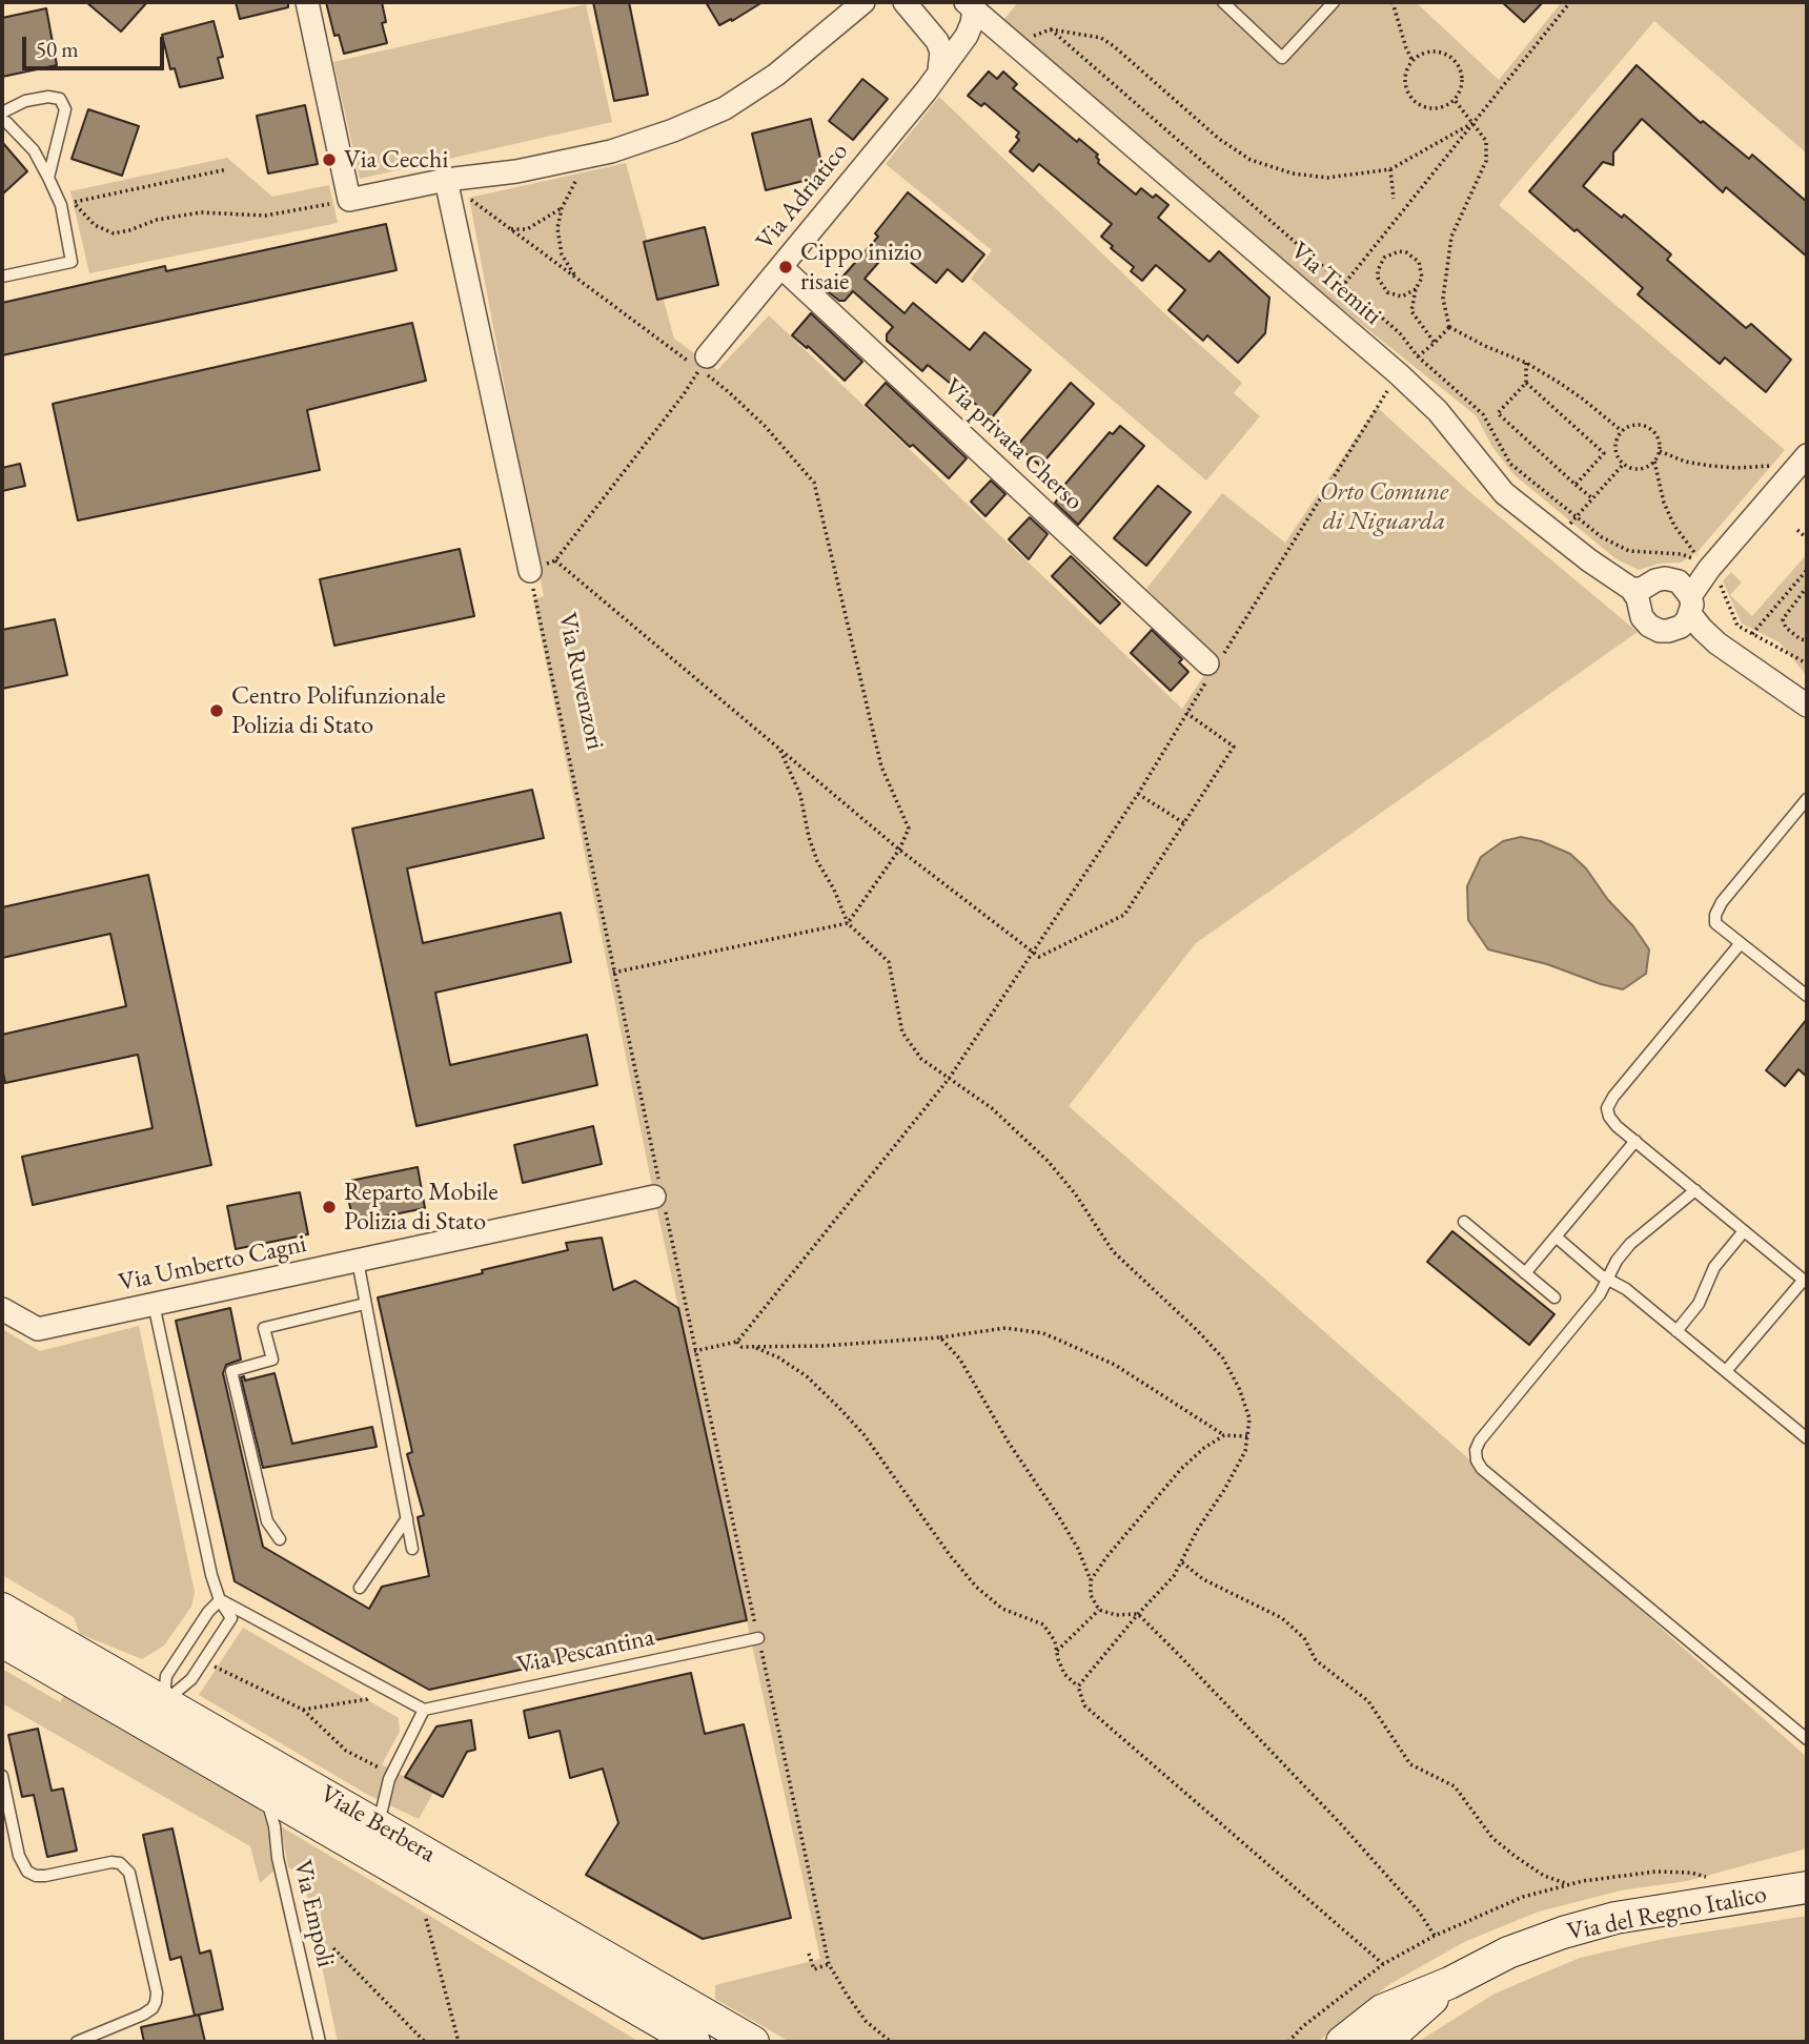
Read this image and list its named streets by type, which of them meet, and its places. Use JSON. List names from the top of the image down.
{
  "streets": {
    "street": [
      "Via Adriatico",
      "Via Tremiti",
      "Via privata Cherso",
      "Via Umberto Cagni",
      "Viale Berbera",
      "Via del Regno Italico"
    ],
    "lane": ["Via Pescantina", "Via Empoli"],
    "path": ["Via Ruvenzori"]
  },
  "crossings": [
    ["Via Adriatico", "Via Tremiti"],
    ["Via Adriatico", "Via privata Cherso"],
    ["Via Ruvenzori", "Via Umberto Cagni"],
    ["Via Ruvenzori", "Via Pescantina"],
    ["Viale Berbera", "Via Empoli"]
  ],
  "parks": ["Orto Comune di Niguarda"],
  "places": [
    "Via Cecchi",
    "Cippo inizio risaie",
    "Centro Polifunzionale Polizia di Stato",
    "Reparto Mobile Polizia di Stato"
  ],
  "scale_bar": "50 m"
}
